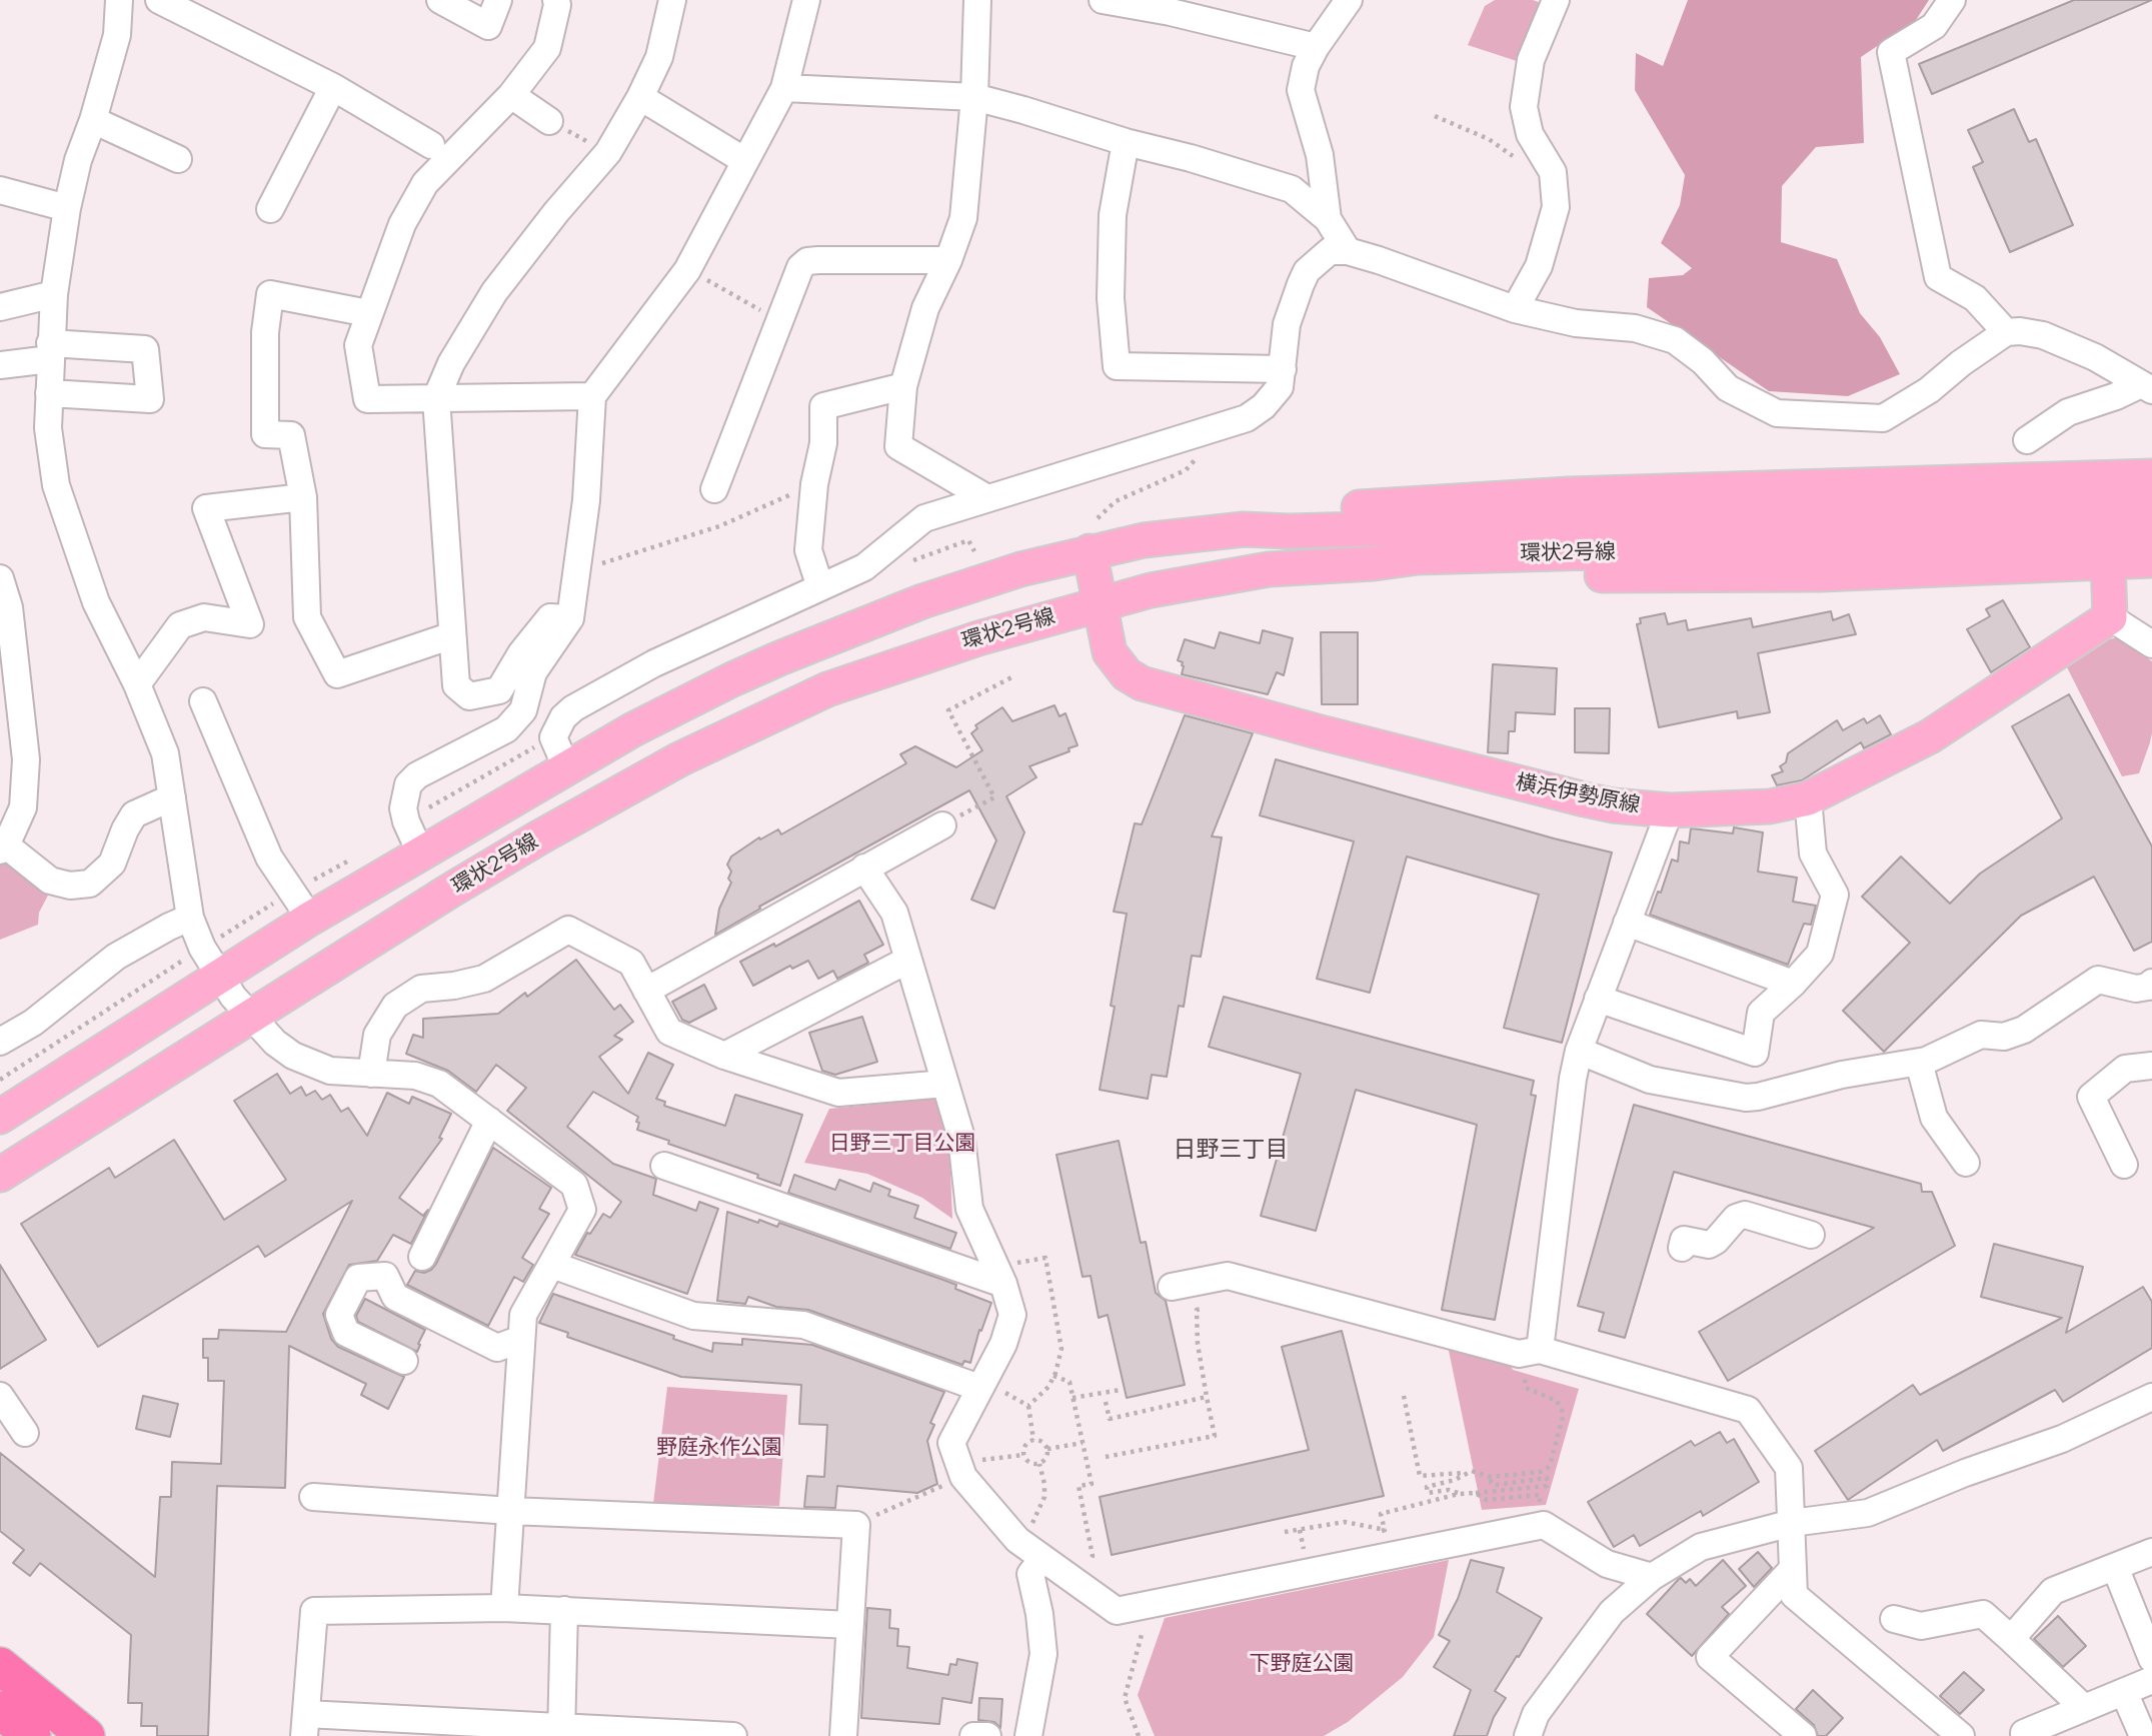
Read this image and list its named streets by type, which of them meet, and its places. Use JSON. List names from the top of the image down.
{
  "streets": {
    "main road": ["環状2号線", "横浜伊勢原線"]
  },
  "crossings": [
    ["環状2号線", "横浜伊勢原線"]
  ],
  "districts": ["日野三丁目"],
  "parks": ["日野三丁目公園", "野庭永作公園", "下野庭公園"]
}
